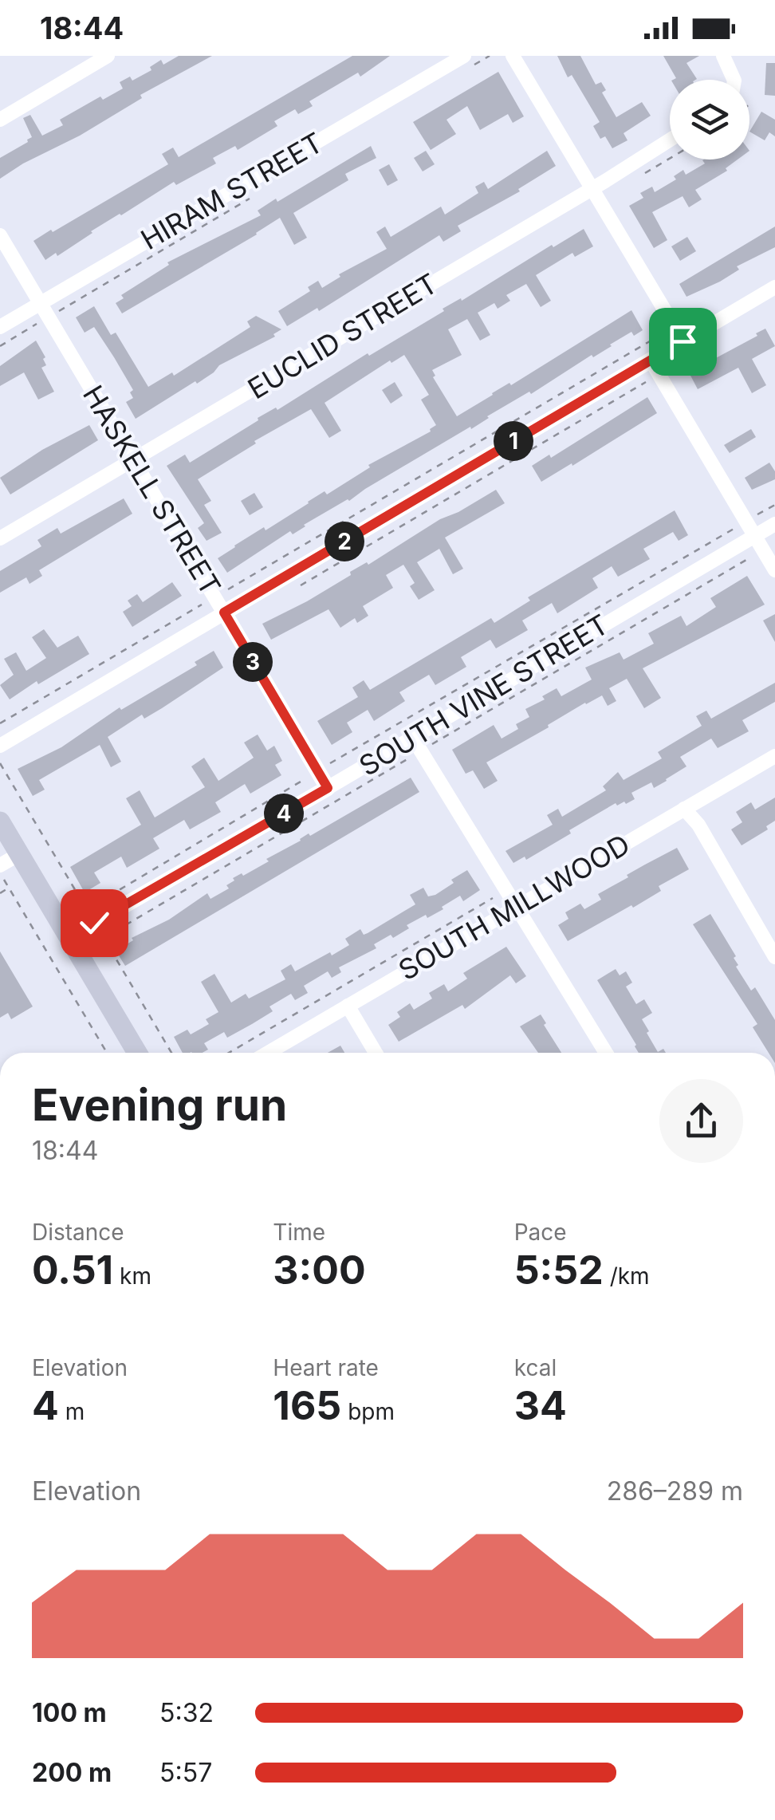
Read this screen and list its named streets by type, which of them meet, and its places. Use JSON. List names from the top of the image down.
{
  "streets": {
    "street": [
      "HIRAM STREET",
      "EUCLID STREET",
      "HASKELL STREET",
      "SOUTH VINE STREET",
      "SOUTH MILLWOOD"
    ]
  },
  "crossings": [
    ["HIRAM STREET", "HASKELL STREET"],
    ["EUCLID STREET", "HASKELL STREET"],
    ["HASKELL STREET", "SOUTH VINE STREET"]
  ],
  "page": {
    "status": "18:44",
    "pins": [
      "1",
      "2",
      "3",
      "4"
    ],
    "heading": ["Evening run", "18:44"],
    "stats": [
      ["Distance", "0.51 km"],
      ["Time", "3:00"],
      ["Pace", "5:52 /km"],
      ["Elevation", "4 m"],
      ["Heart rate", "165 bpm"],
      ["kcal", "34"]
    ],
    "chart": ["Elevation", "286–289 m"],
    "list": [
      {
        "name": "100 m",
        "note": "5:32"
      },
      {
        "name": "200 m",
        "note": "5:57"
      }
    ]
  }
}
